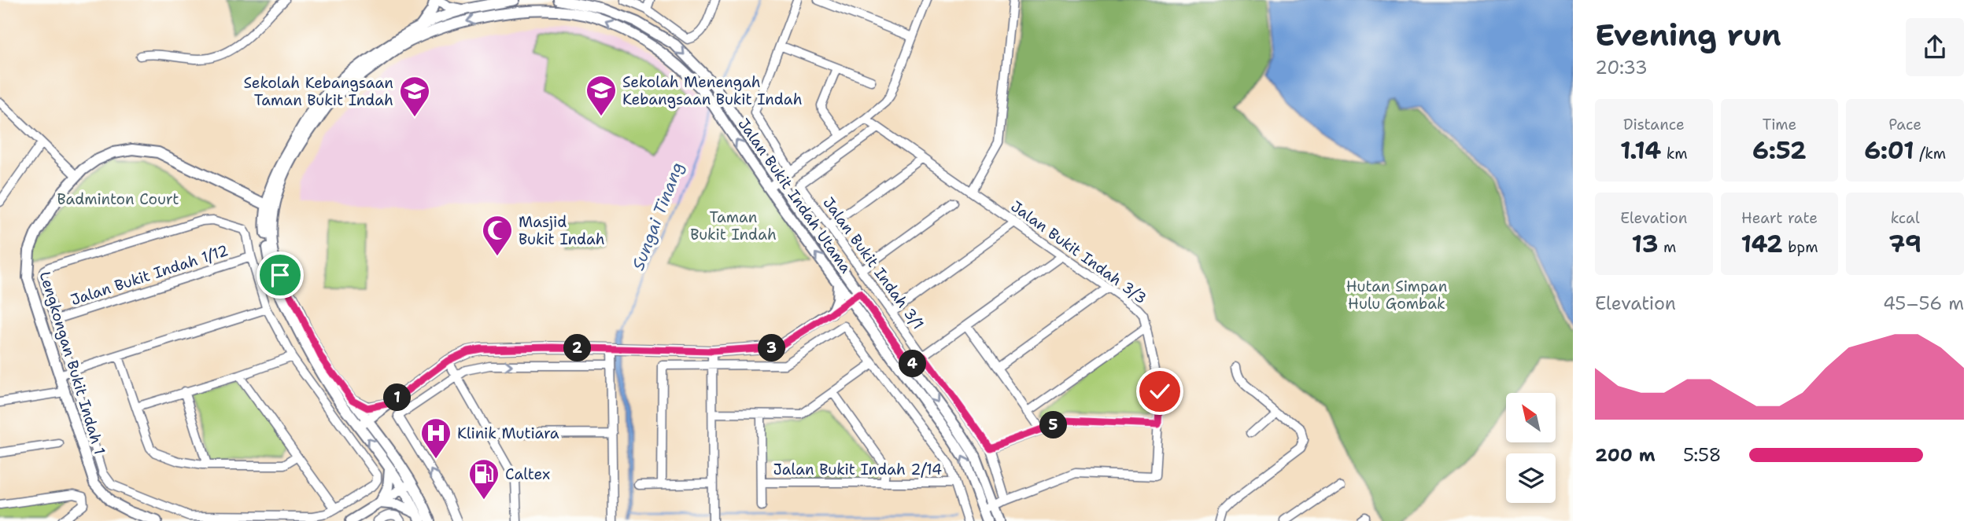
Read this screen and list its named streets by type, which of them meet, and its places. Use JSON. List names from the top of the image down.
{
  "streets": {
    "street": [
      "Jalan Bukit Indah Utama",
      "Jalan Bukit Indah 3/3",
      "Jalan Bukit Indah 3/1",
      "Jalan Bukit Indah 1/12",
      "Lengkongan Bukit Indah 1",
      "Jalan Bukit Indah 2/14"
    ]
  },
  "crossings": [
    ["Jalan Bukit Indah Utama", "Lengkongan Bukit Indah 1"],
    ["Jalan Bukit Indah 3/3", "Jalan Bukit Indah 3/1"]
  ],
  "water": ["Sungai Tinang"],
  "parks": ["Badminton Court", "Taman Bukit Indah", "Hutan Simpan Hulu Gombak"],
  "places": {
    "school or university": ["Sekolah Menengah Kebangsaan Bukit Indah", "Sekolah Kebangsaan Taman Bukit Indah"],
    "mosque": ["Masjid Bukit Indah"],
    "hospital": ["Klinik Mutiara"],
    "fuel station": ["Caltex"]
  },
  "north": "top left",
  "page": {
    "heading": ["Evening run", "20:33"],
    "stats": [
      ["Distance", "1.14 km"],
      ["Time", "6:52"],
      ["Pace", "6:01 /km"],
      ["Elevation", "13 m"],
      ["Heart rate", "142 bpm"],
      ["kcal", "79"]
    ],
    "chart": ["Elevation", "45–56 m"],
    "pins": [
      "2",
      "3",
      "4",
      "1",
      "5"
    ],
    "list": [
      {
        "name": "200 m",
        "note": "5:58"
      }
    ]
  }
}
